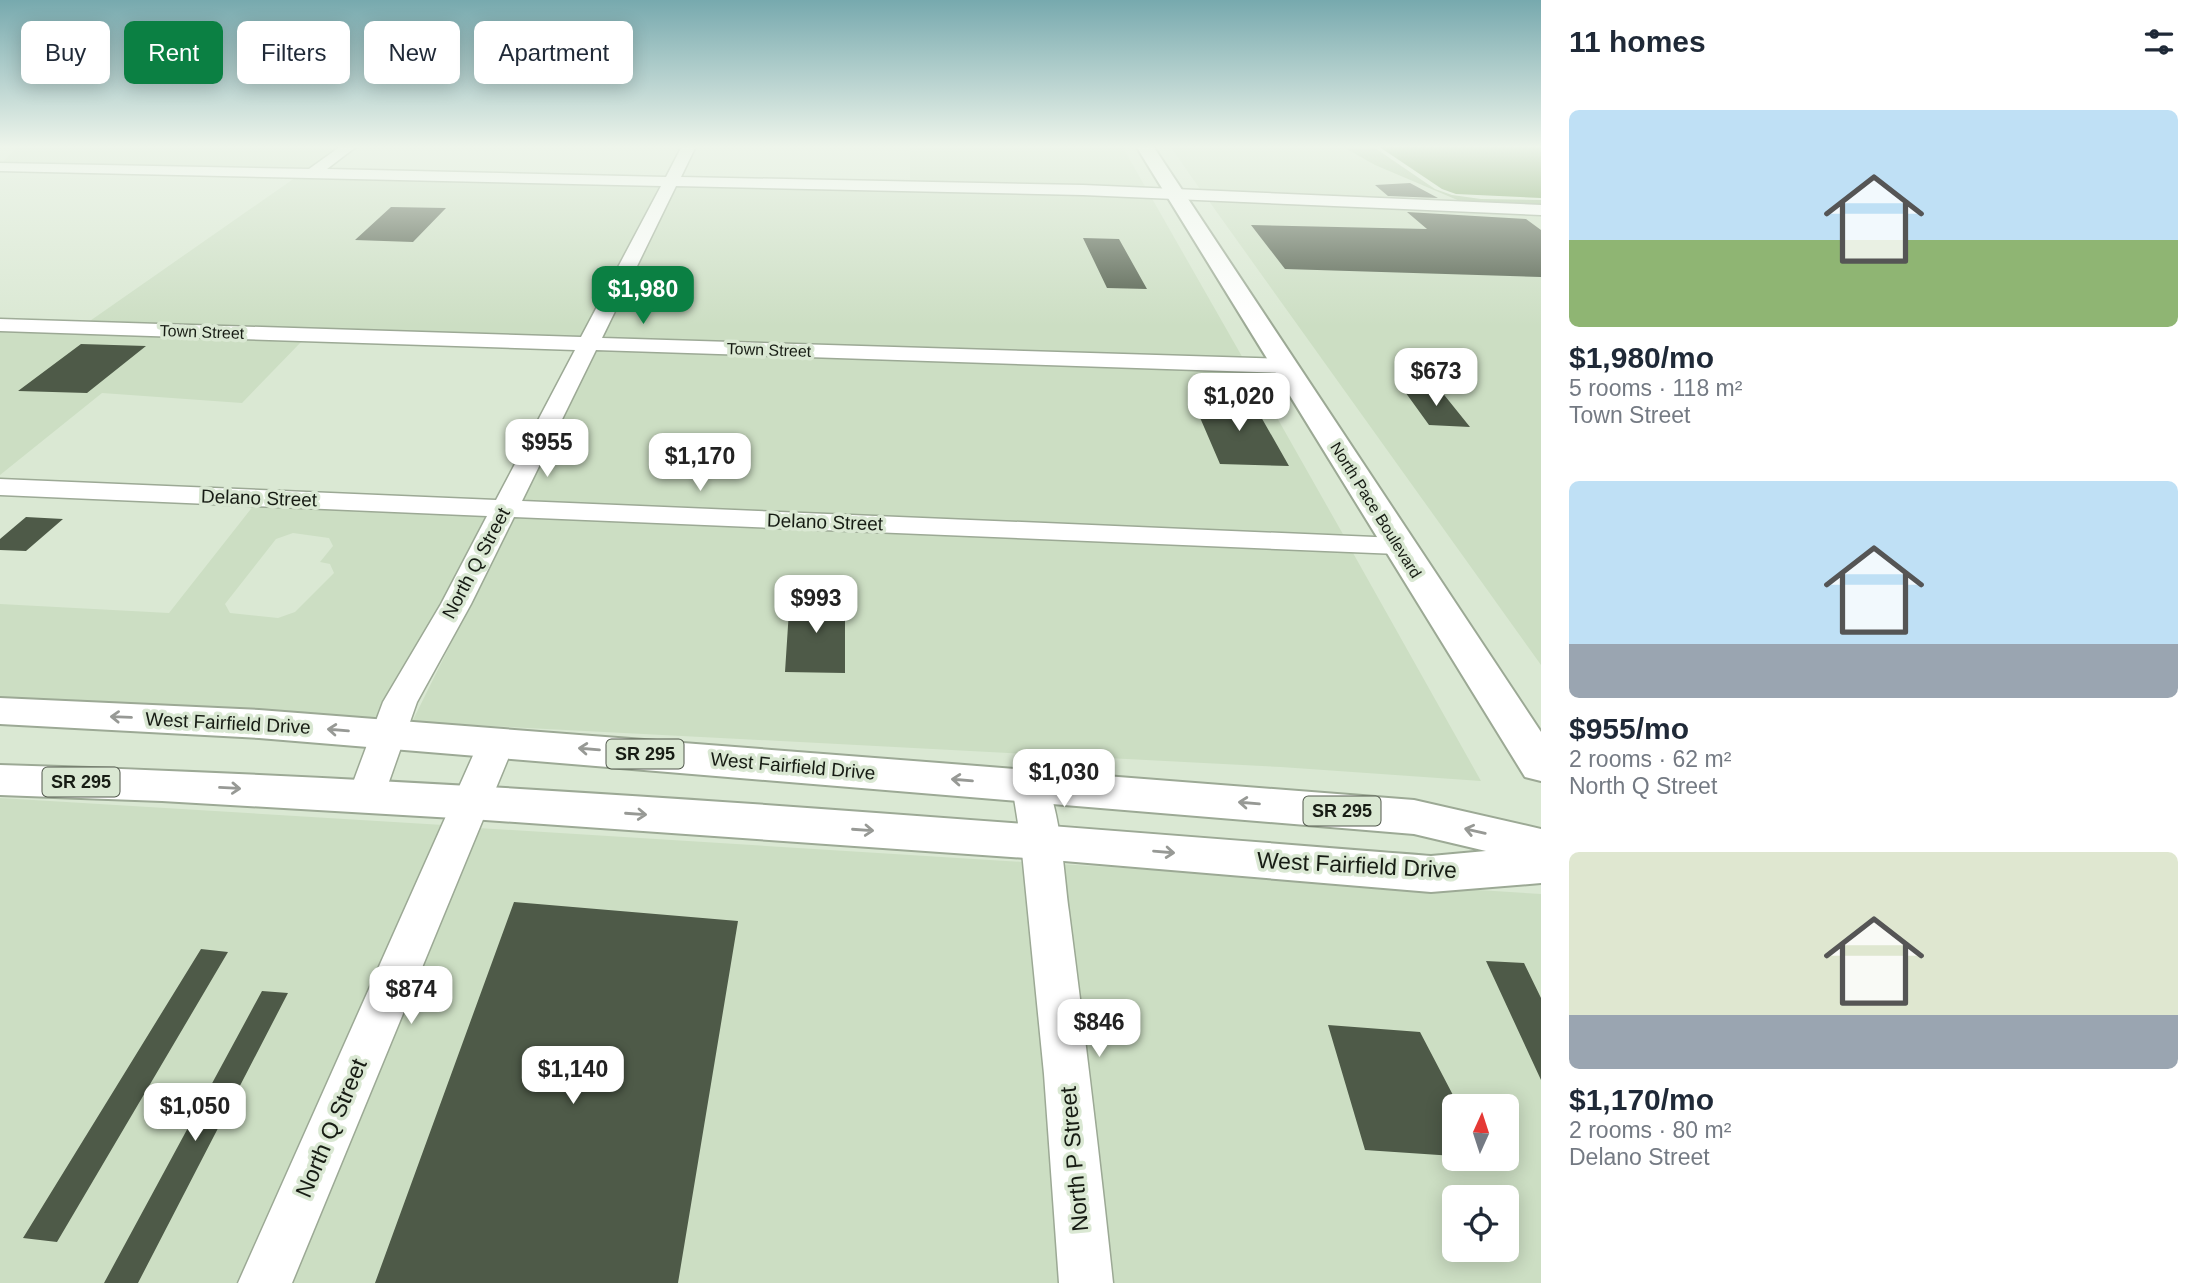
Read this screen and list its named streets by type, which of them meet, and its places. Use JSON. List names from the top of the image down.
{
  "streets": {
    "main road": ["North Pace Boulevard", "West Fairfield Drive", "SR 295"],
    "street": [
      "Town Street",
      "Delano Street",
      "North Q Street",
      "North P Street"
    ]
  },
  "crossings": [
    ["Town Street", "North Pace Boulevard"],
    ["Town Street", "North Q Street"],
    ["Delano Street", "North Pace Boulevard"],
    ["Delano Street", "North Q Street"],
    ["North Q Street", "West Fairfield Drive"],
    ["West Fairfield Drive", "North P Street"]
  ],
  "north": "top",
  "page": {
    "heading": "11 homes",
    "chip": [
      "Buy",
      "Rent",
      "Filters",
      "New",
      "Apartment"
    ],
    "list": [
      {
        "name": "$1,980/mo",
        "note": "5 rooms · 118 m² · Town Street"
      },
      {
        "name": "$955/mo",
        "note": "2 rooms · 62 m² · North Q Street"
      },
      {
        "name": "$1,170/mo",
        "note": "2 rooms · 80 m² · Delano Street"
      }
    ],
    "price": [
      "$1,980",
      "$673",
      "$1,020",
      "$955",
      "$1,170",
      "$993",
      "$1,030",
      "$874",
      "$846",
      "$1,140",
      "$1,050"
    ]
  }
}
